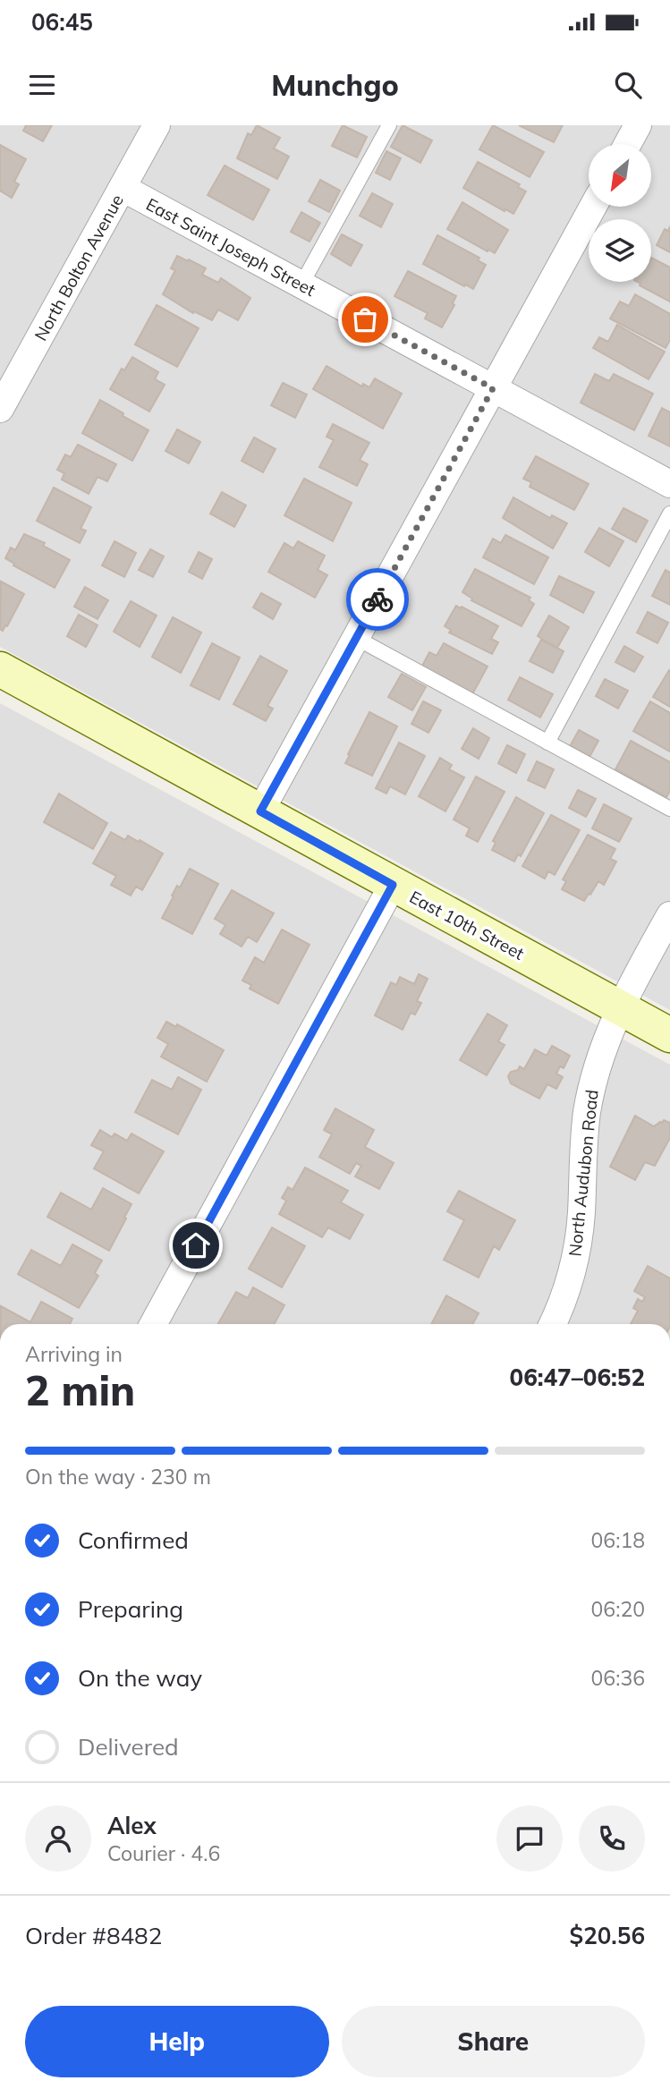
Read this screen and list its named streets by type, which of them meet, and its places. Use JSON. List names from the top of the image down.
{
  "streets": {
    "main road": ["East 10th Street"],
    "street": ["East Saint Joseph Street", "North Bolton Avenue", "North Audubon Road"]
  },
  "crossings": [
    ["East Saint Joseph Street", "North Bolton Avenue"],
    ["East 10th Street", "North Audubon Road"]
  ],
  "north": "bottom left",
  "page": {
    "status": "06:45",
    "header": "Munchgo",
    "heading": ["2 min", "Arriving in", "06:47–06:52"],
    "panel": [
      "Alex",
      "Courier · 4.6",
      "Order #8482",
      "$20.56"
    ],
    "bar": "On the way · 230 m",
    "list": [
      ["Confirmed", "06:18"],
      ["Preparing", "06:20"],
      ["On the way", "06:36"],
      "Delivered"
    ],
    "buttons": ["Help", "Share"]
  }
}
